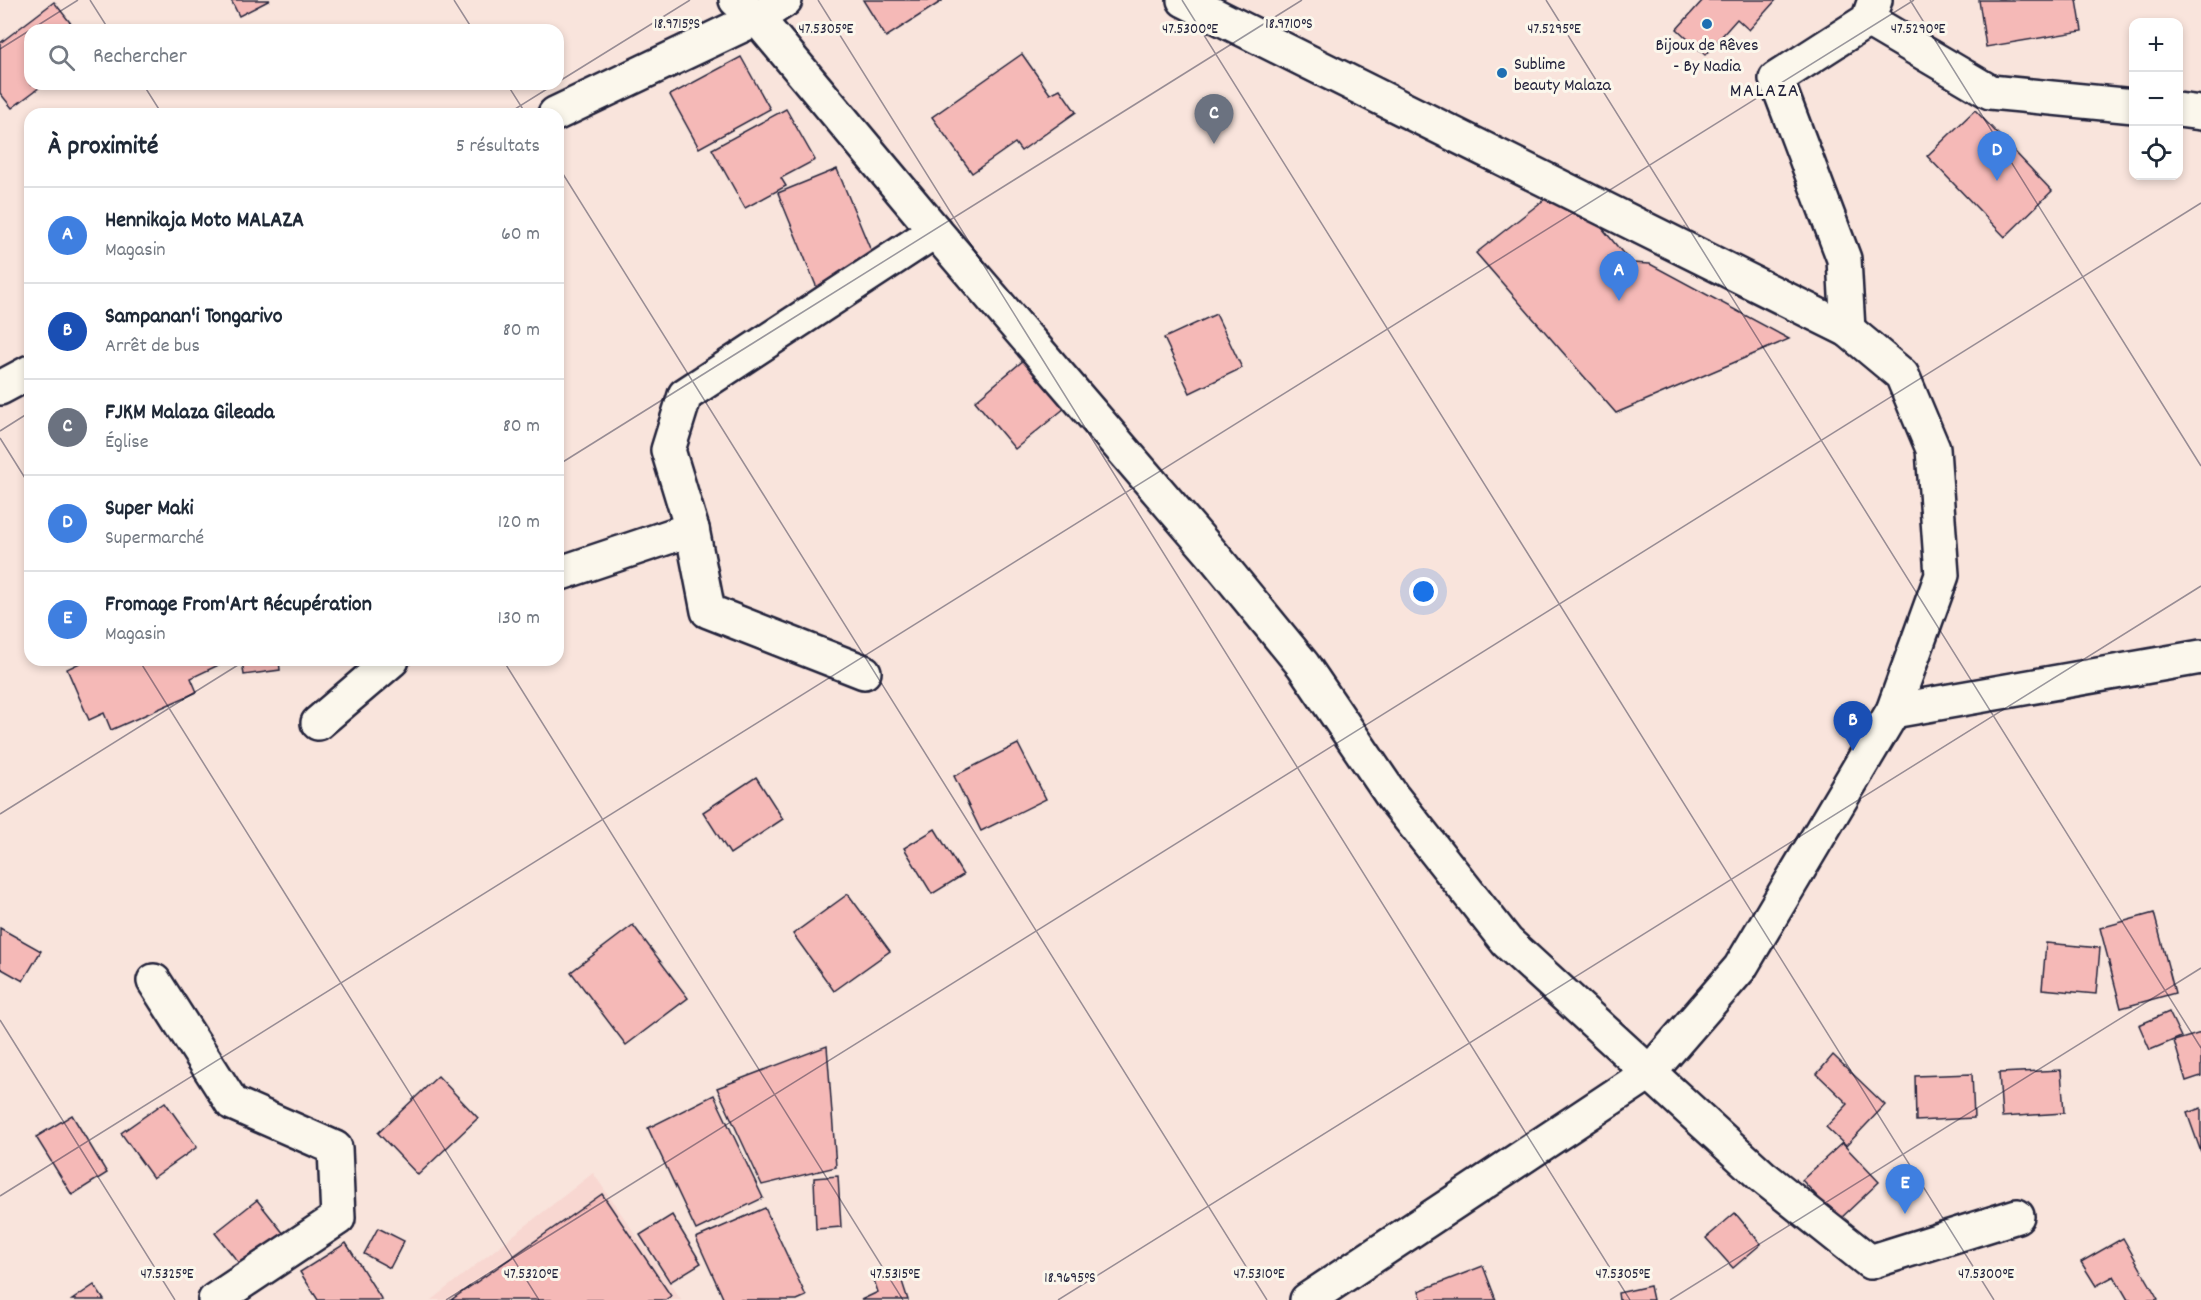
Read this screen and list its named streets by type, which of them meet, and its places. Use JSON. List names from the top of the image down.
{
  "districts": ["MALAZA"],
  "places": ["Bijoux de Rêves - By Nadia", "Sublime beauty Malaza"],
  "page": {
    "map_buttons": ["+", "−"],
    "search": "Rechercher",
    "pins": [
      "C",
      "D",
      "A",
      "B",
      "E"
    ],
    "heading": ["À proximité", "5 résultats"],
    "list": [
      {
        "mark": "A",
        "name": "Hennikaja Moto MALAZA",
        "note": "Magasin",
        "value": "60 m"
      },
      {
        "mark": "B",
        "name": "Sampanan'i Tongarivo",
        "note": "Arrêt de bus",
        "value": "80 m"
      },
      {
        "mark": "C",
        "name": "FJKM Malaza Gileada",
        "note": "Église",
        "value": "80 m"
      },
      {
        "mark": "D",
        "name": "Super Maki",
        "note": "Supermarché",
        "value": "120 m"
      },
      {
        "mark": "E",
        "name": "Fromage From'Art Récupération",
        "note": "Magasin",
        "value": "130 m"
      }
    ]
  },
  "coordinates": [
    "18.9710°S",
    "18.9715°S",
    "47.5305°E",
    "47.5300°E",
    "47.5295°E",
    "47.5290°E",
    "47.5325°E",
    "47.5320°E",
    "47.5315°E",
    "47.5310°E",
    "18.9695°S"
  ]
}
